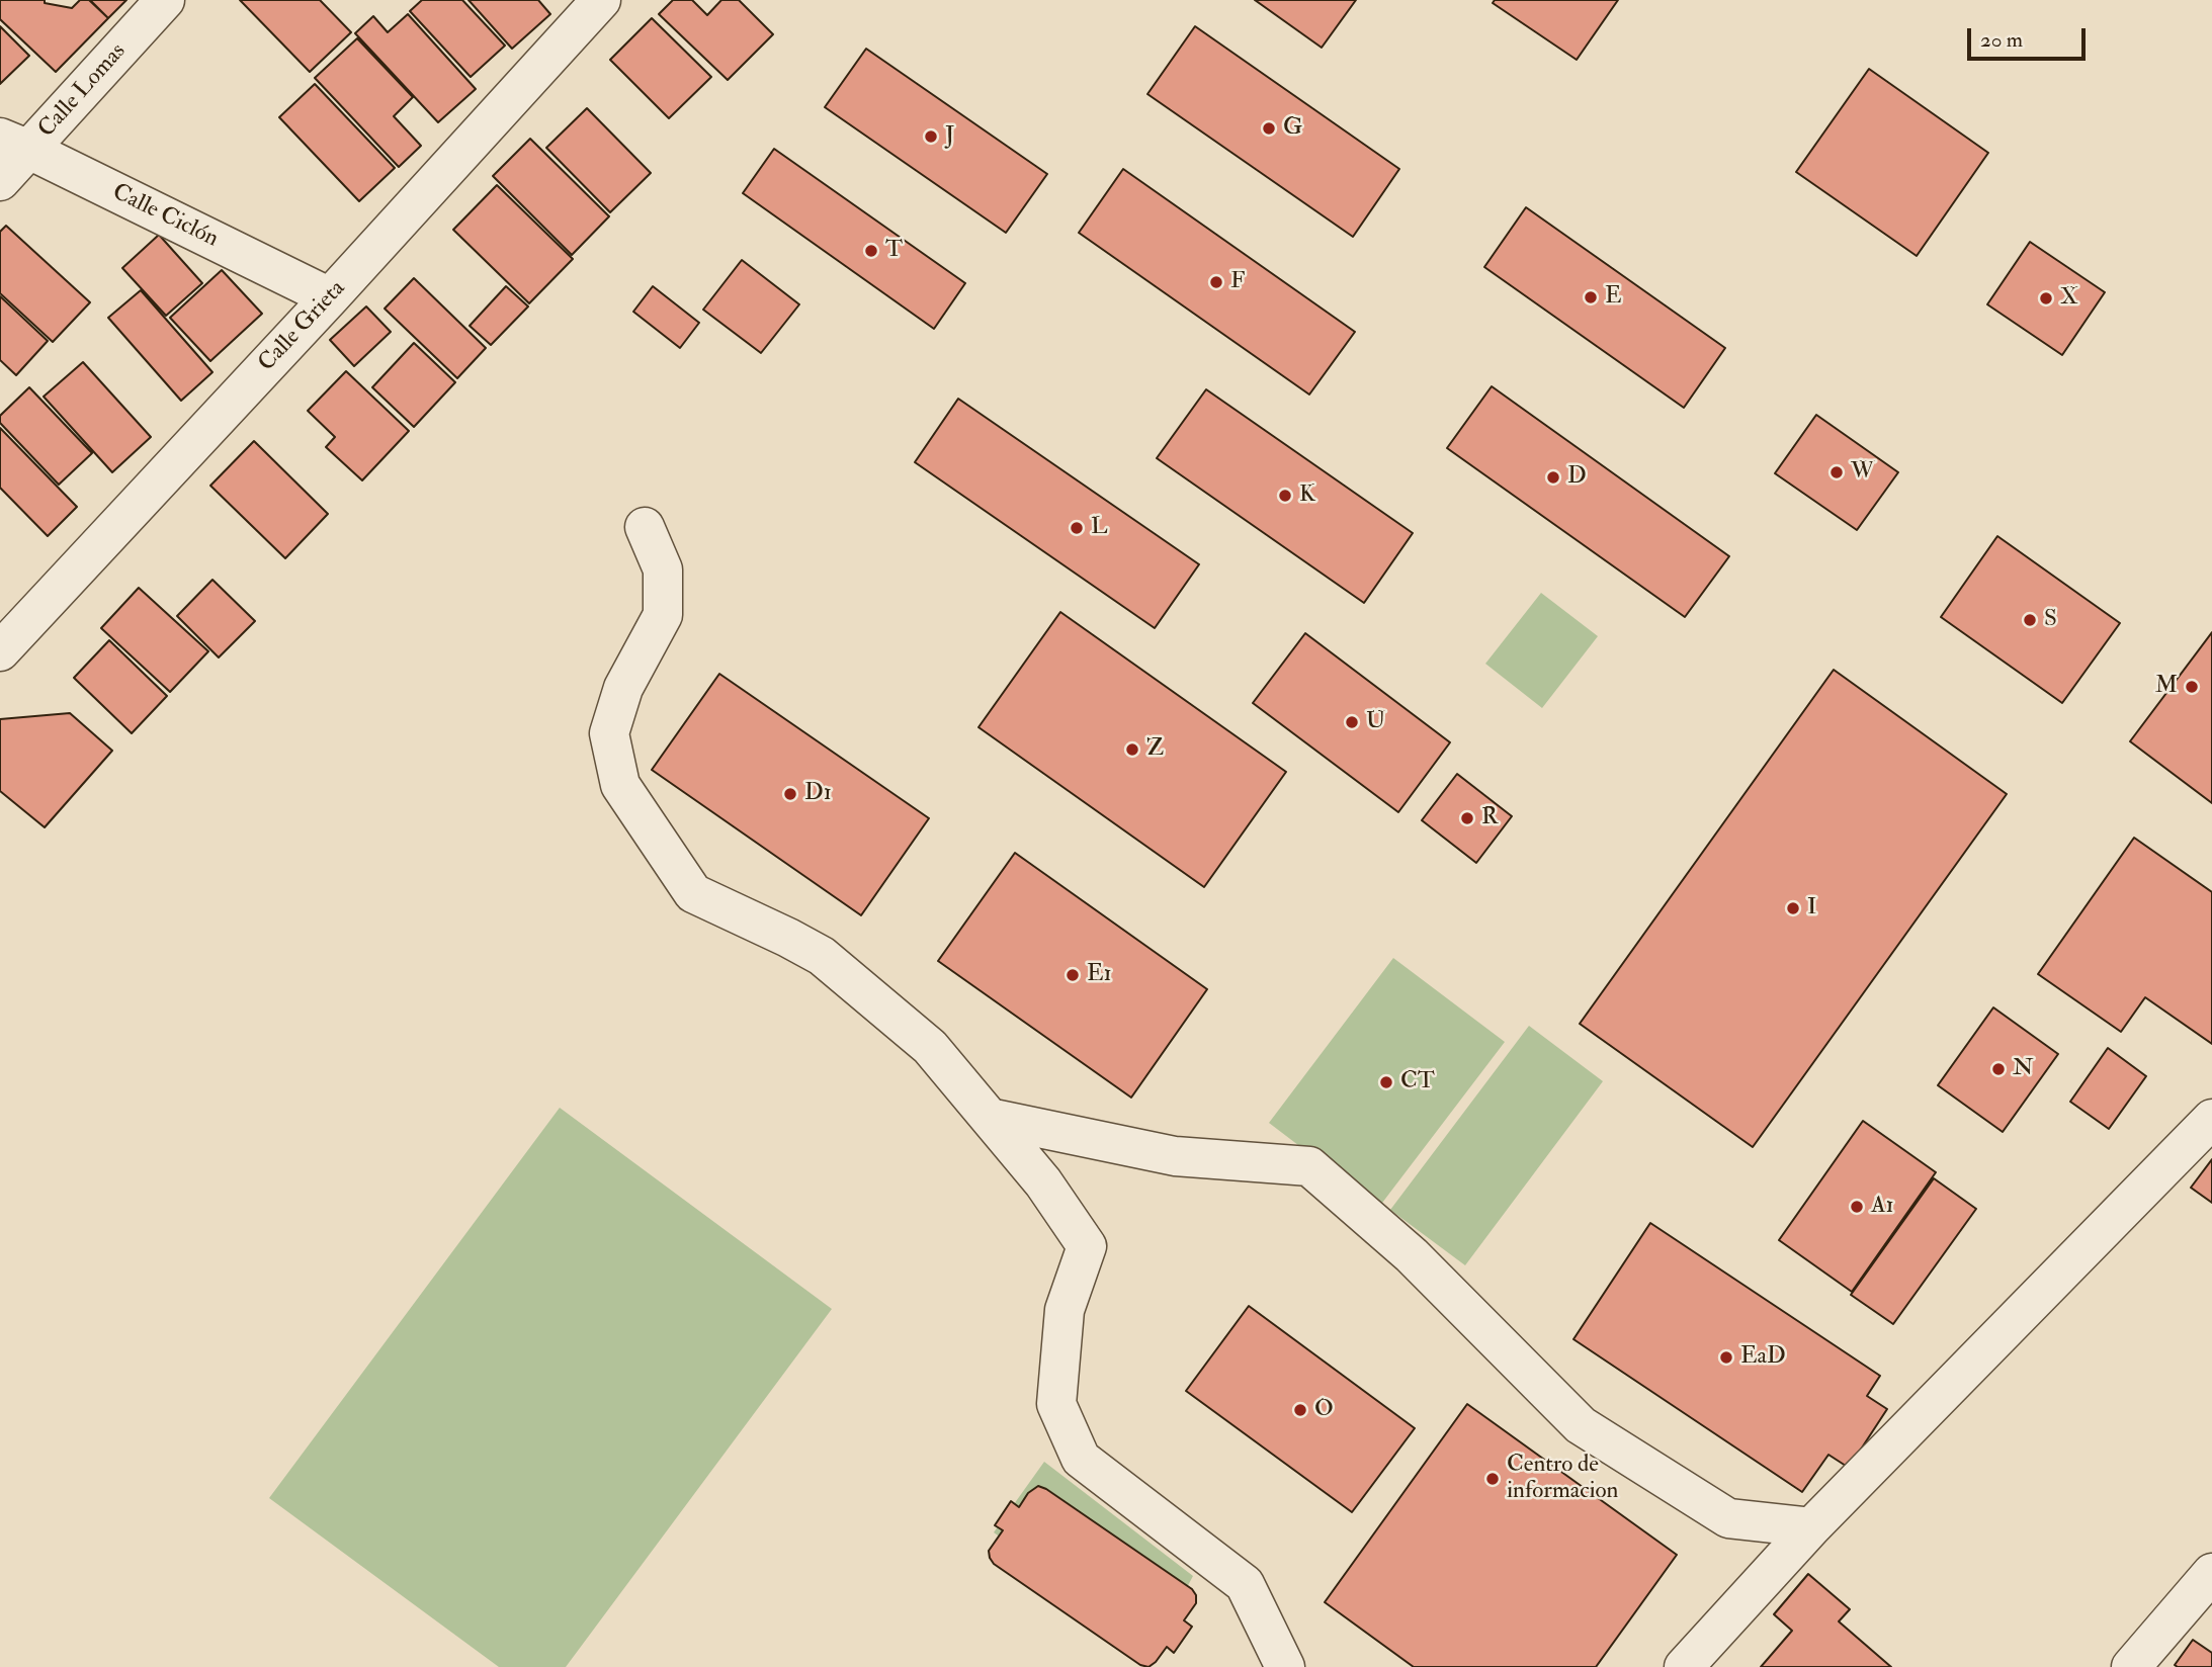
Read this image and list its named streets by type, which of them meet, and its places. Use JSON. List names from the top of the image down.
{
  "streets": {
    "street": ["Calle Lomas", "Calle Ciclón", "Calle Grieta"]
  },
  "crossings": [
    ["Calle Lomas", "Calle Ciclón"],
    ["Calle Ciclón", "Calle Grieta"]
  ],
  "places": [
    "G",
    "J",
    "T",
    "F",
    "E",
    "X",
    "W",
    "D",
    "K",
    "L",
    "S",
    "M",
    "U",
    "Z",
    "D1",
    "R",
    "I",
    "E1",
    "N",
    "CT",
    "A1",
    "EaD",
    "O",
    "Centro de informacion"
  ],
  "scale_bar": "20 m"
}
